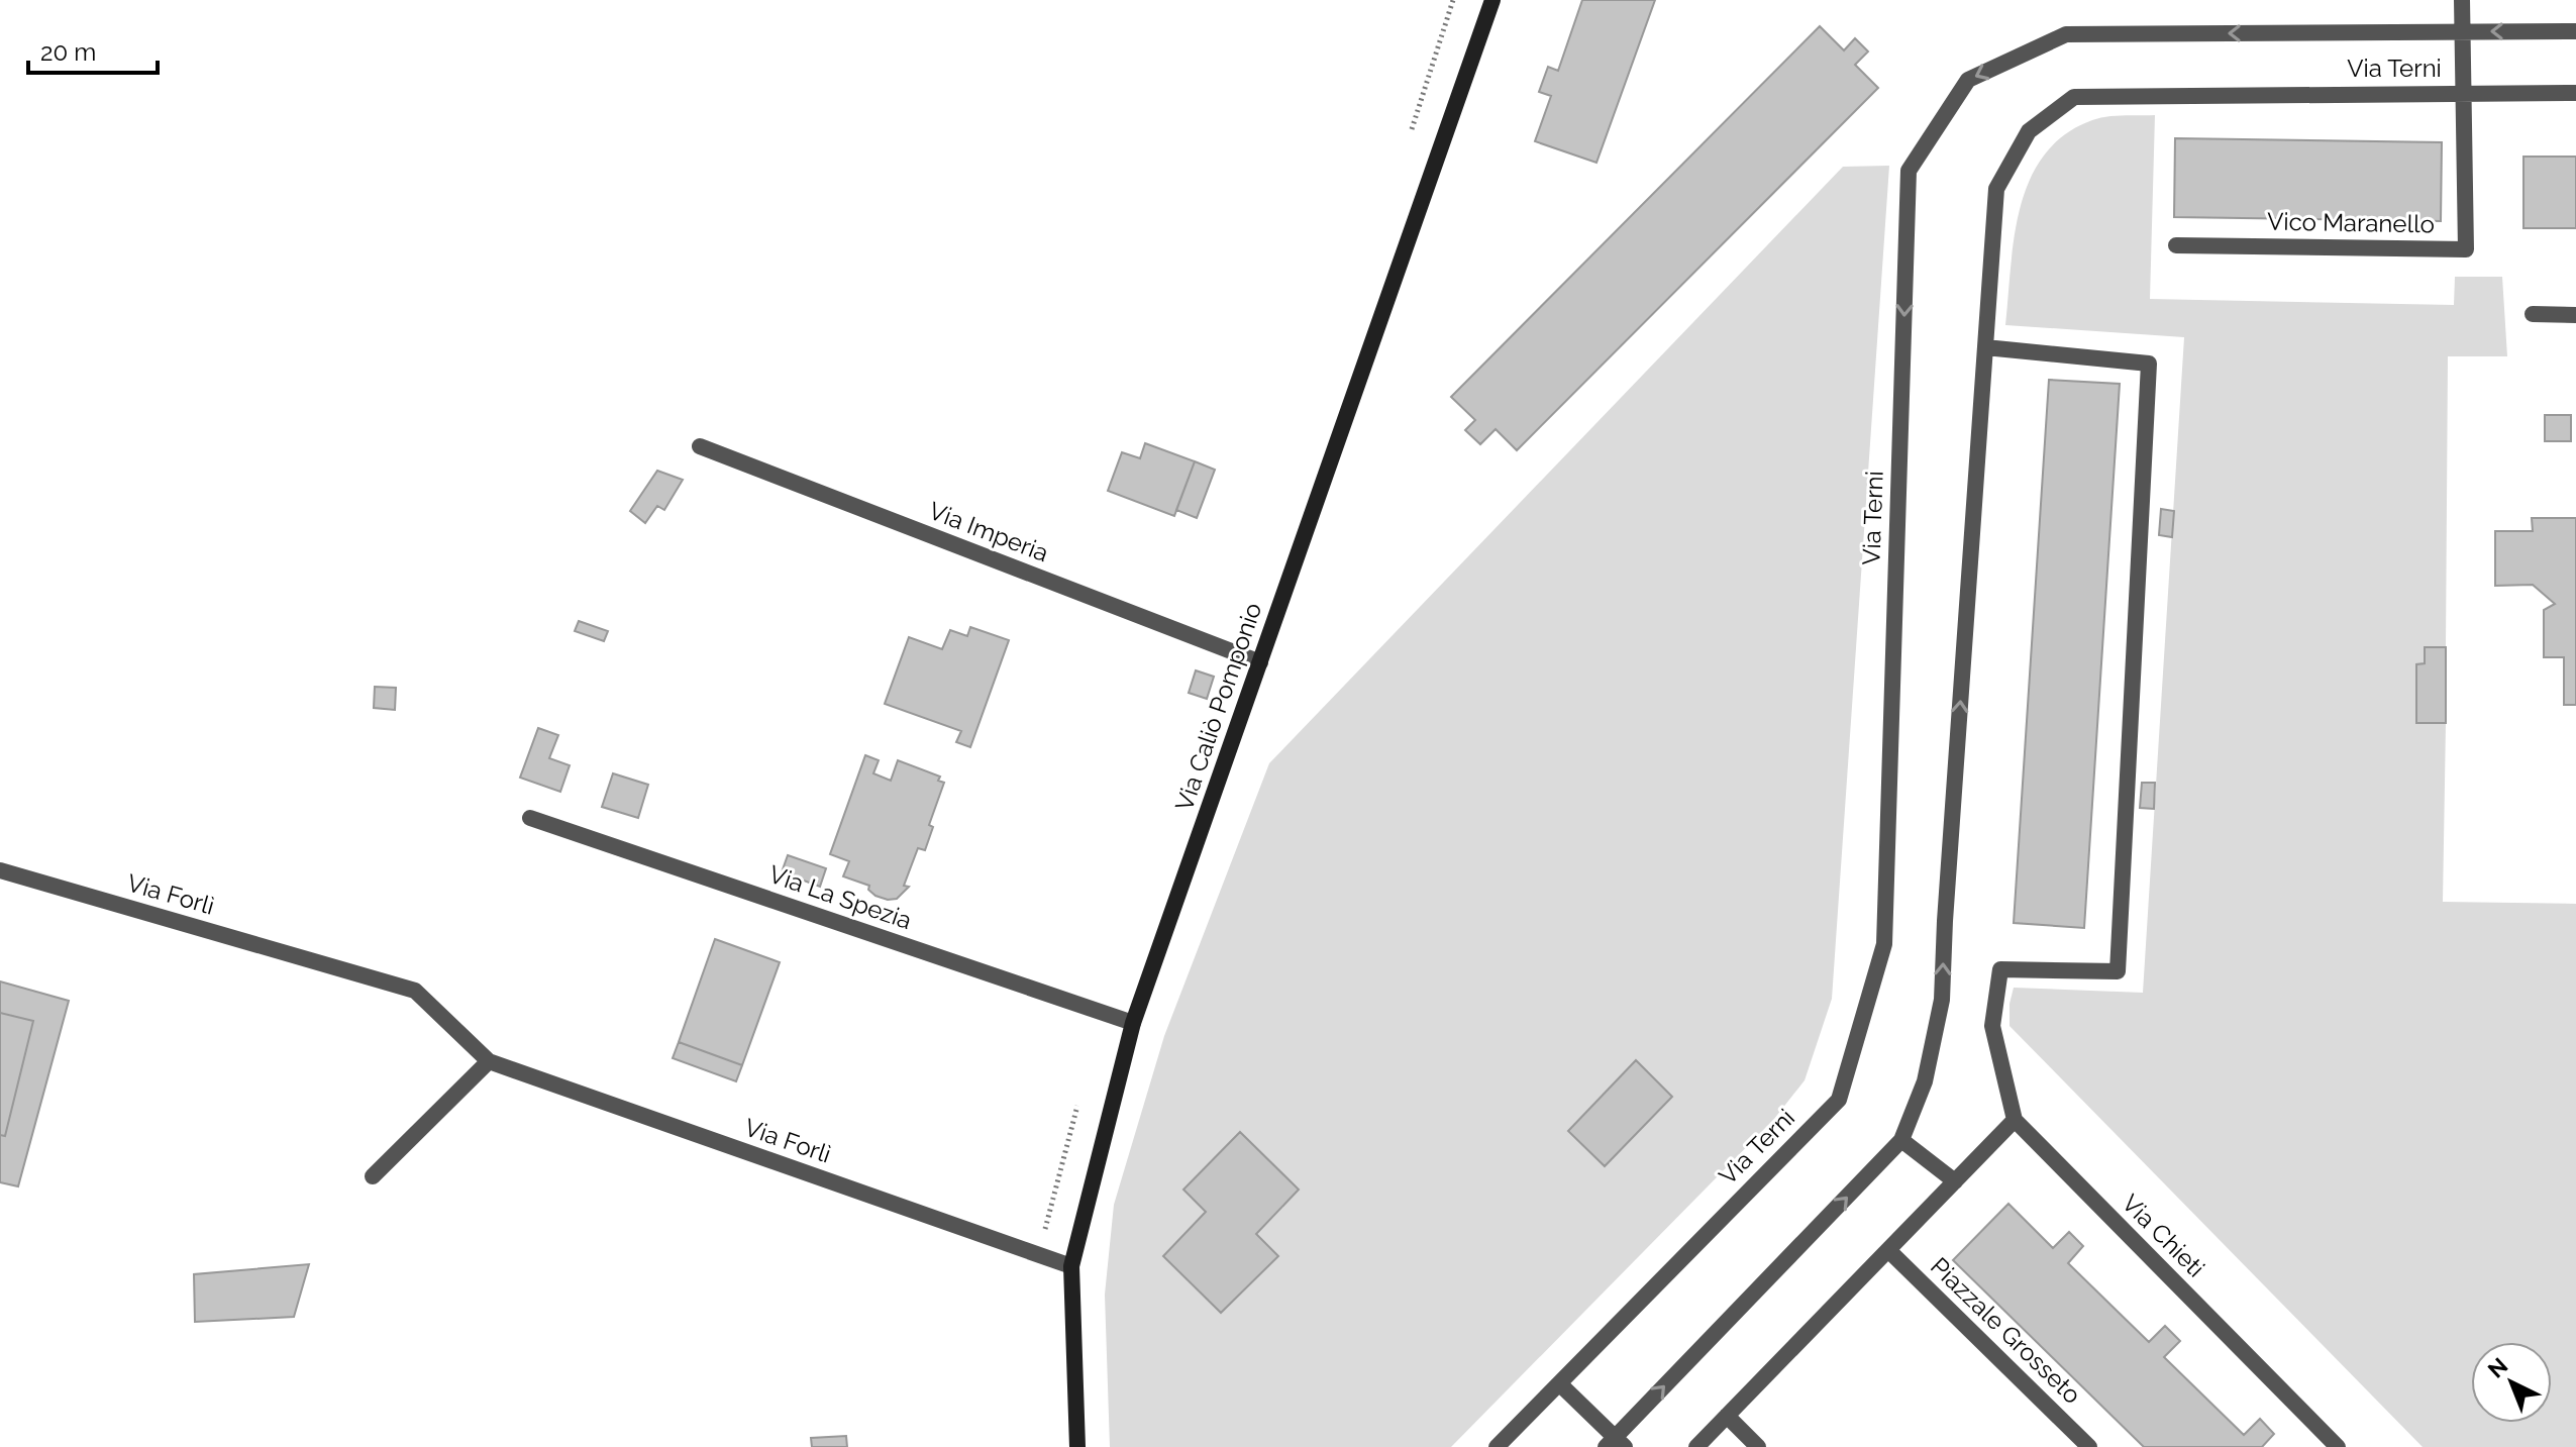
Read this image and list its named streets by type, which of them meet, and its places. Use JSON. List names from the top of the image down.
{
  "streets": {
    "street": [
      "Via Terni",
      "Vico Maranello",
      "Via Imperia",
      "Via Caliò Pomponio",
      "Via Forlì",
      "Via La Spezia",
      "Via Chieti",
      "Piazzale Grosseto"
    ]
  },
  "crossings": [
    ["Via Terni", "Vico Maranello"],
    ["Via Imperia", "Via Caliò Pomponio"],
    ["Via Caliò Pomponio", "Via Forlì"],
    ["Via Caliò Pomponio", "Via La Spezia"]
  ],
  "scale_bar": "20 m",
  "north": "top left"
}
